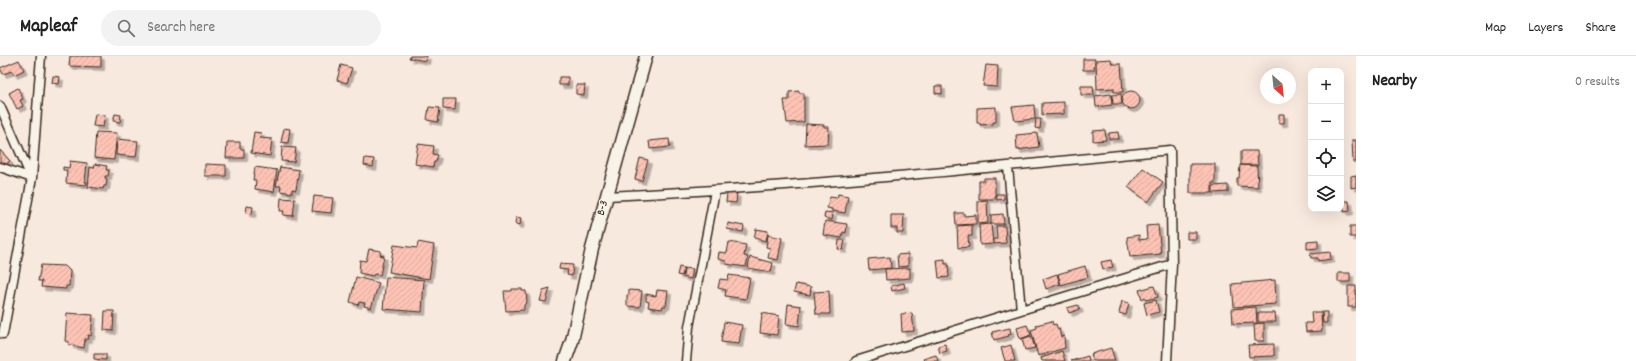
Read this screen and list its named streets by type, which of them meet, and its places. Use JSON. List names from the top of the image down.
{
  "streets": {
    "main road": ["B-3"]
  },
  "north": "bottom right",
  "page": {
    "header": "Mapleaf",
    "search": "Search here",
    "nav": ["Map", "Layers", "Share"],
    "heading": ["Nearby", "0 results"],
    "map_buttons": ["+", "−"]
  }
}
